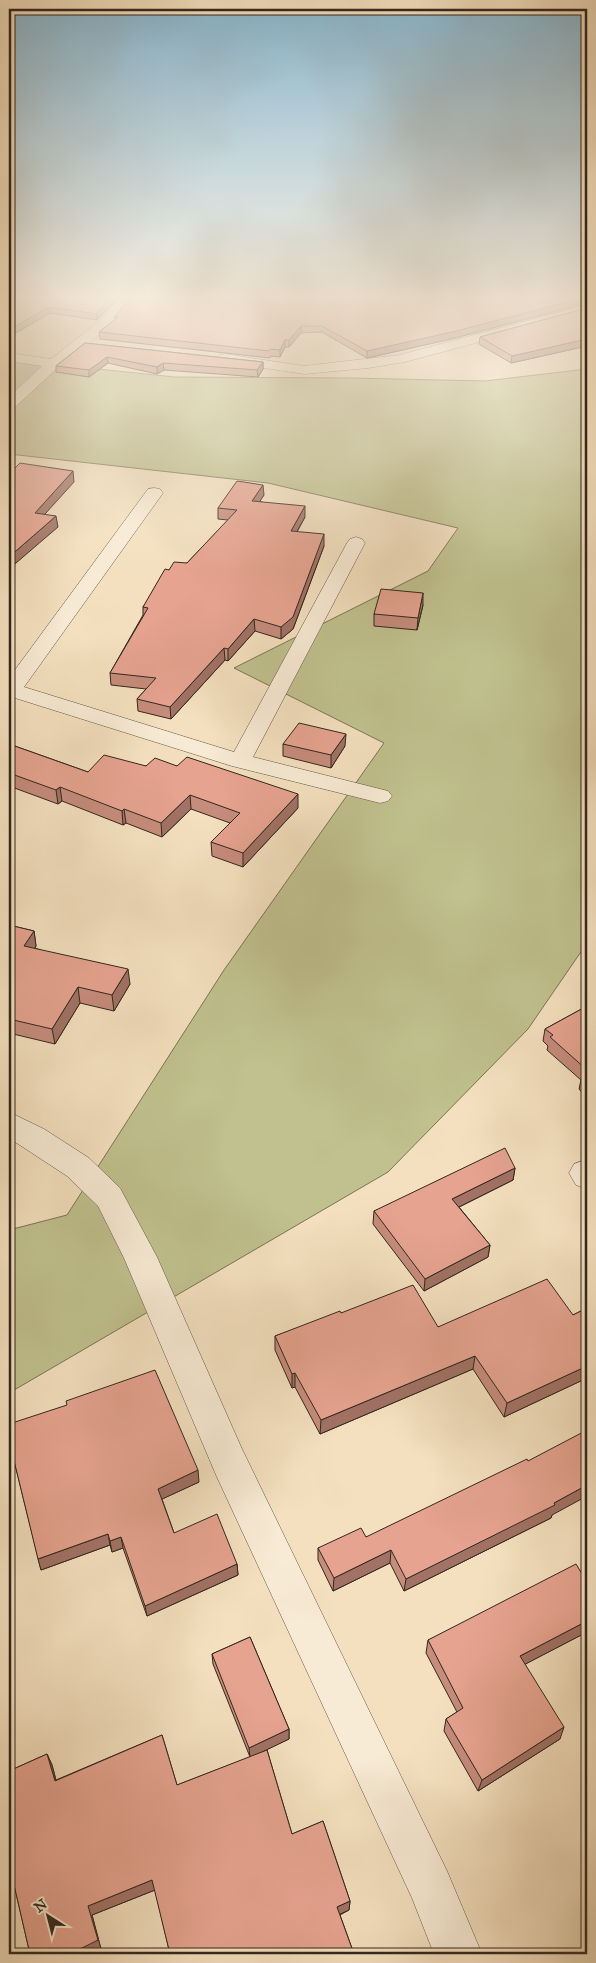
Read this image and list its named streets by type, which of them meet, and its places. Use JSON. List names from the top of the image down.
{
  "north": "top left"
}
